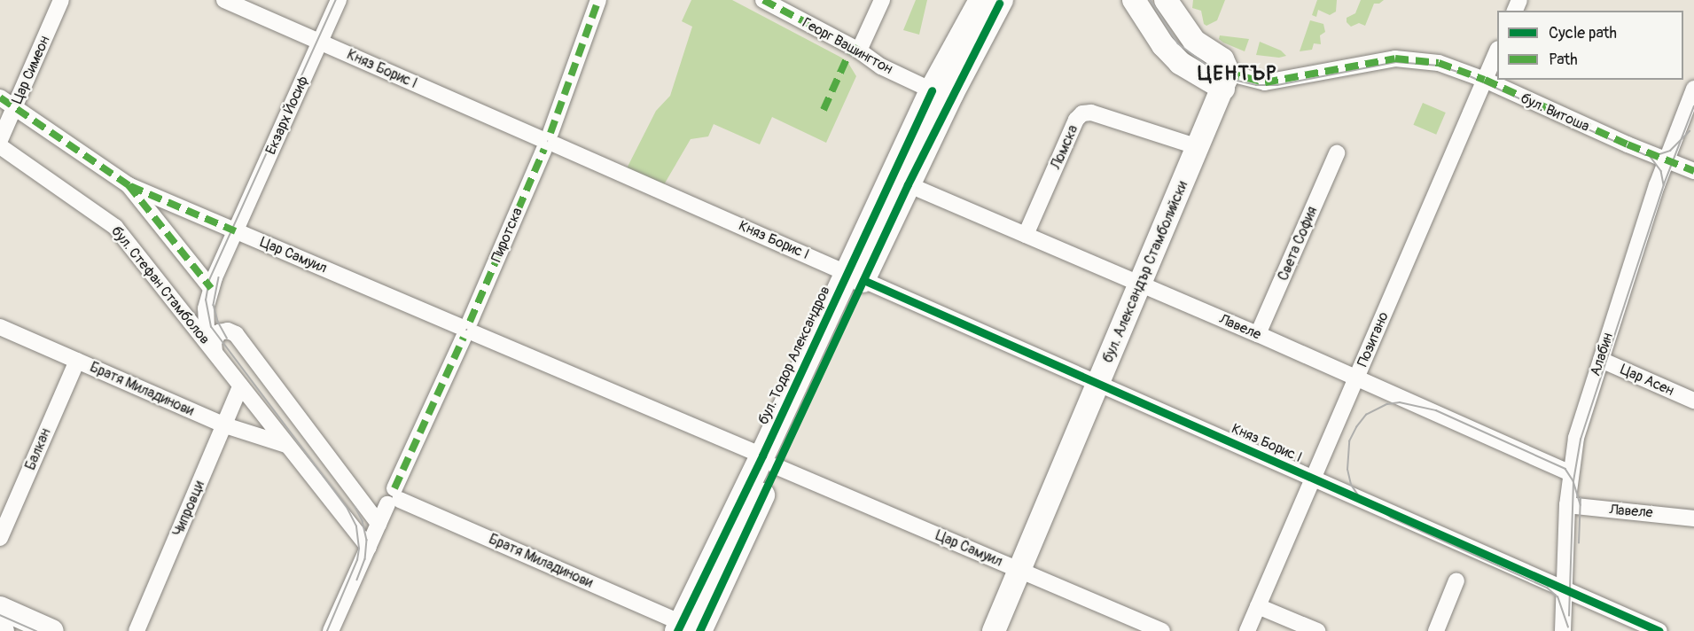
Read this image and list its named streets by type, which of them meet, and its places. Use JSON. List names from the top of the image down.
{
  "streets": {
    "main road": ["бул. Александър Стамболийски", "бул. Тодор Александров"],
    "street": [
      "Георг Вашингтон",
      "Княз Борис I",
      "Цар Симеон",
      "бул. Витоша",
      "Екзарх Йосиф",
      "Ломска",
      "Пиротска",
      "Света София",
      "Цар Самуил",
      "бул. Стефан Стамболов",
      "Лавеле",
      "Позитано",
      "Алабин",
      "Цар Асен",
      "Братя Миладинови",
      "Балкан",
      "Чипровци"
    ]
  },
  "crossings": [
    ["Георг Вашингтон", "бул. Тодор Александров"],
    ["Княз Борис I", "Екзарх Йосиф"],
    ["Княз Борис I", "Пиротска"],
    ["Княз Борис I", "бул. Александър Стамболийски"],
    ["Княз Борис I", "Позитано"],
    ["Княз Борис I", "Алабин"],
    ["Княз Борис I", "бул. Тодор Александров"],
    ["бул. Витоша", "бул. Александър Стамболийски"],
    ["бул. Витоша", "Позитано"],
    ["бул. Витоша", "Алабин"],
    ["Екзарх Йосиф", "Цар Самуил"],
    ["Екзарх Йосиф", "бул. Стефан Стамболов"],
    ["Ломска", "бул. Александър Стамболийски"],
    ["Ломска", "Лавеле"],
    ["Пиротска", "Цар Самуил"],
    ["Пиротска", "бул. Стефан Стамболов"],
    ["Пиротска", "Братя Миладинови"],
    ["Света София", "Лавеле"],
    ["Цар Самуил", "бул. Александър Стамболийски"],
    ["Цар Самуил", "бул. Стефан Стамболов"],
    ["Цар Самуил", "бул. Тодор Александров"],
    ["бул. Александър Стамболийски", "Лавеле"],
    ["бул. Стефан Стамболов", "Братя Миладинови"],
    ["бул. Стефан Стамболов", "Чипровци"],
    ["Лавеле", "Позитано"],
    ["Лавеле", "Алабин"],
    ["Лавеле", "бул. Тодор Александров"],
    ["Алабин", "Цар Асен"],
    ["бул. Тодор Александров", "Братя Миладинови"],
    ["Братя Миладинови", "Балкан"],
    ["Братя Миладинови", "Чипровци"]
  ],
  "districts": ["ЦЕНТЪР"],
  "legend": ["Cycle path", "Path"]
}
